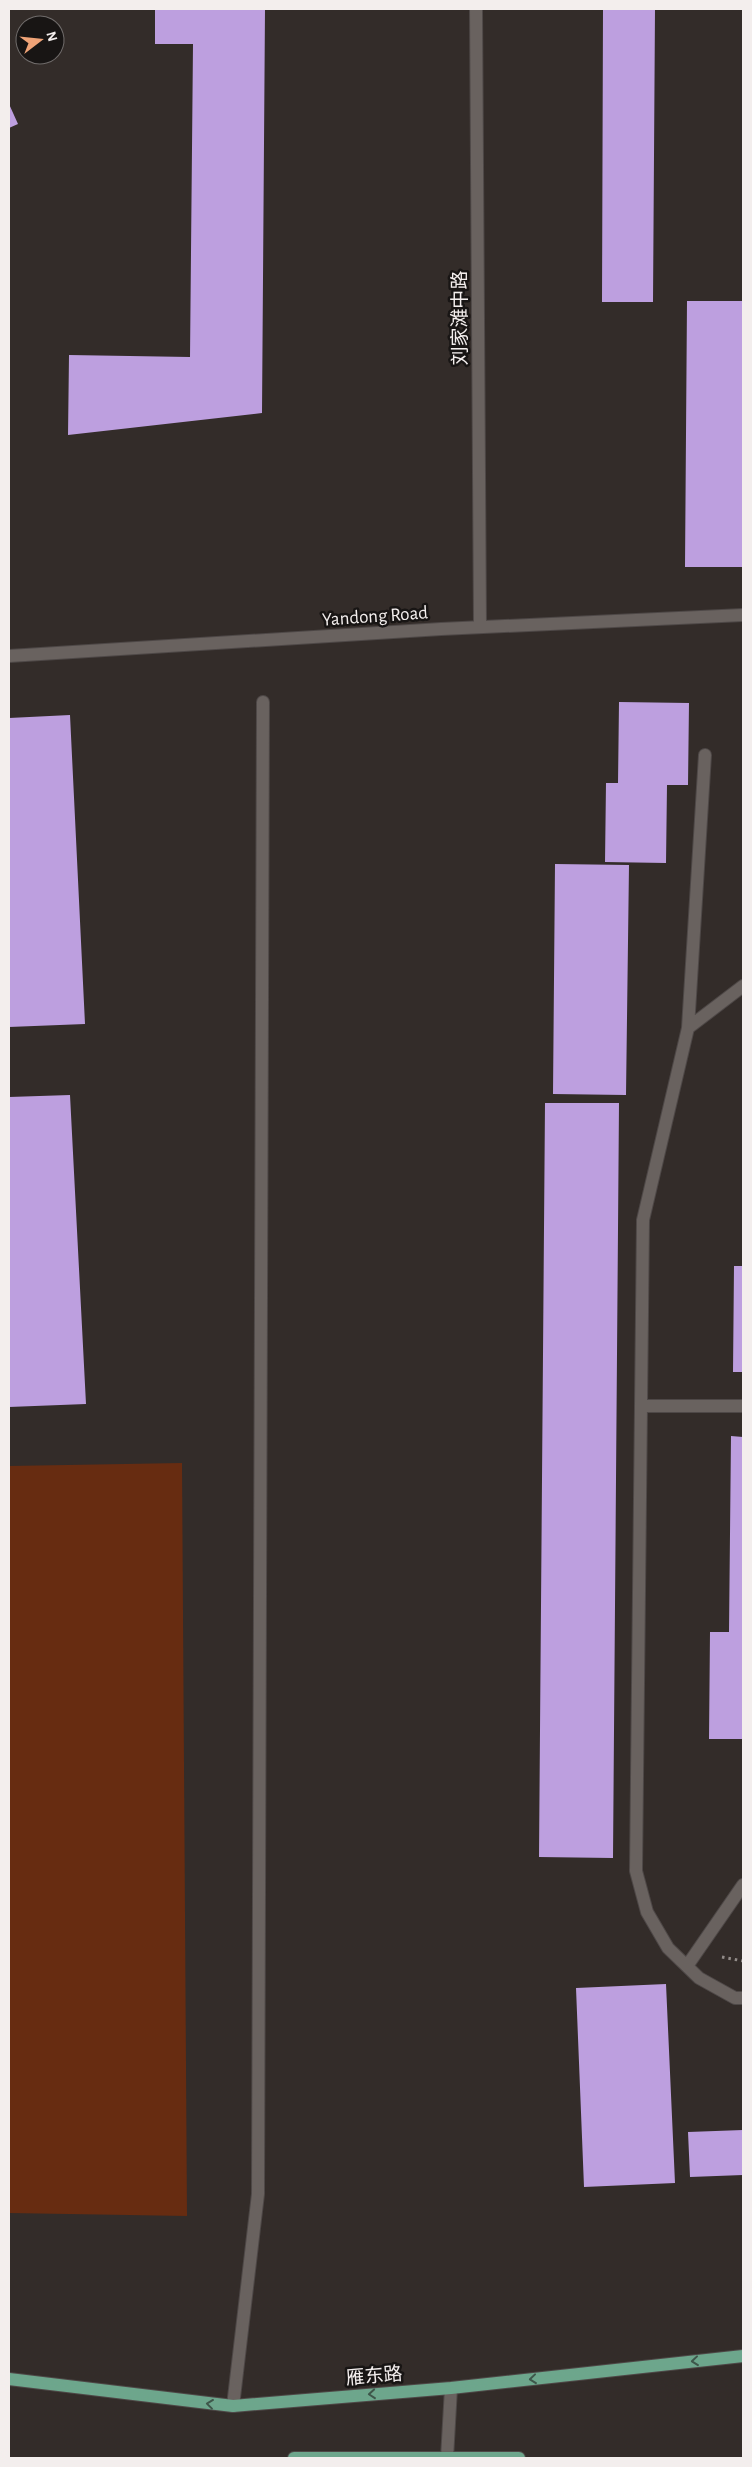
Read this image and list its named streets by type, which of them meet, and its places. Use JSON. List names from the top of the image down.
{
  "streets": {
    "main road": ["雁东路"],
    "street": ["刘家滩中路", "Yandong Road"]
  },
  "crossings": [
    ["刘家滩中路", "Yandong Road"]
  ],
  "north": "right"
}
